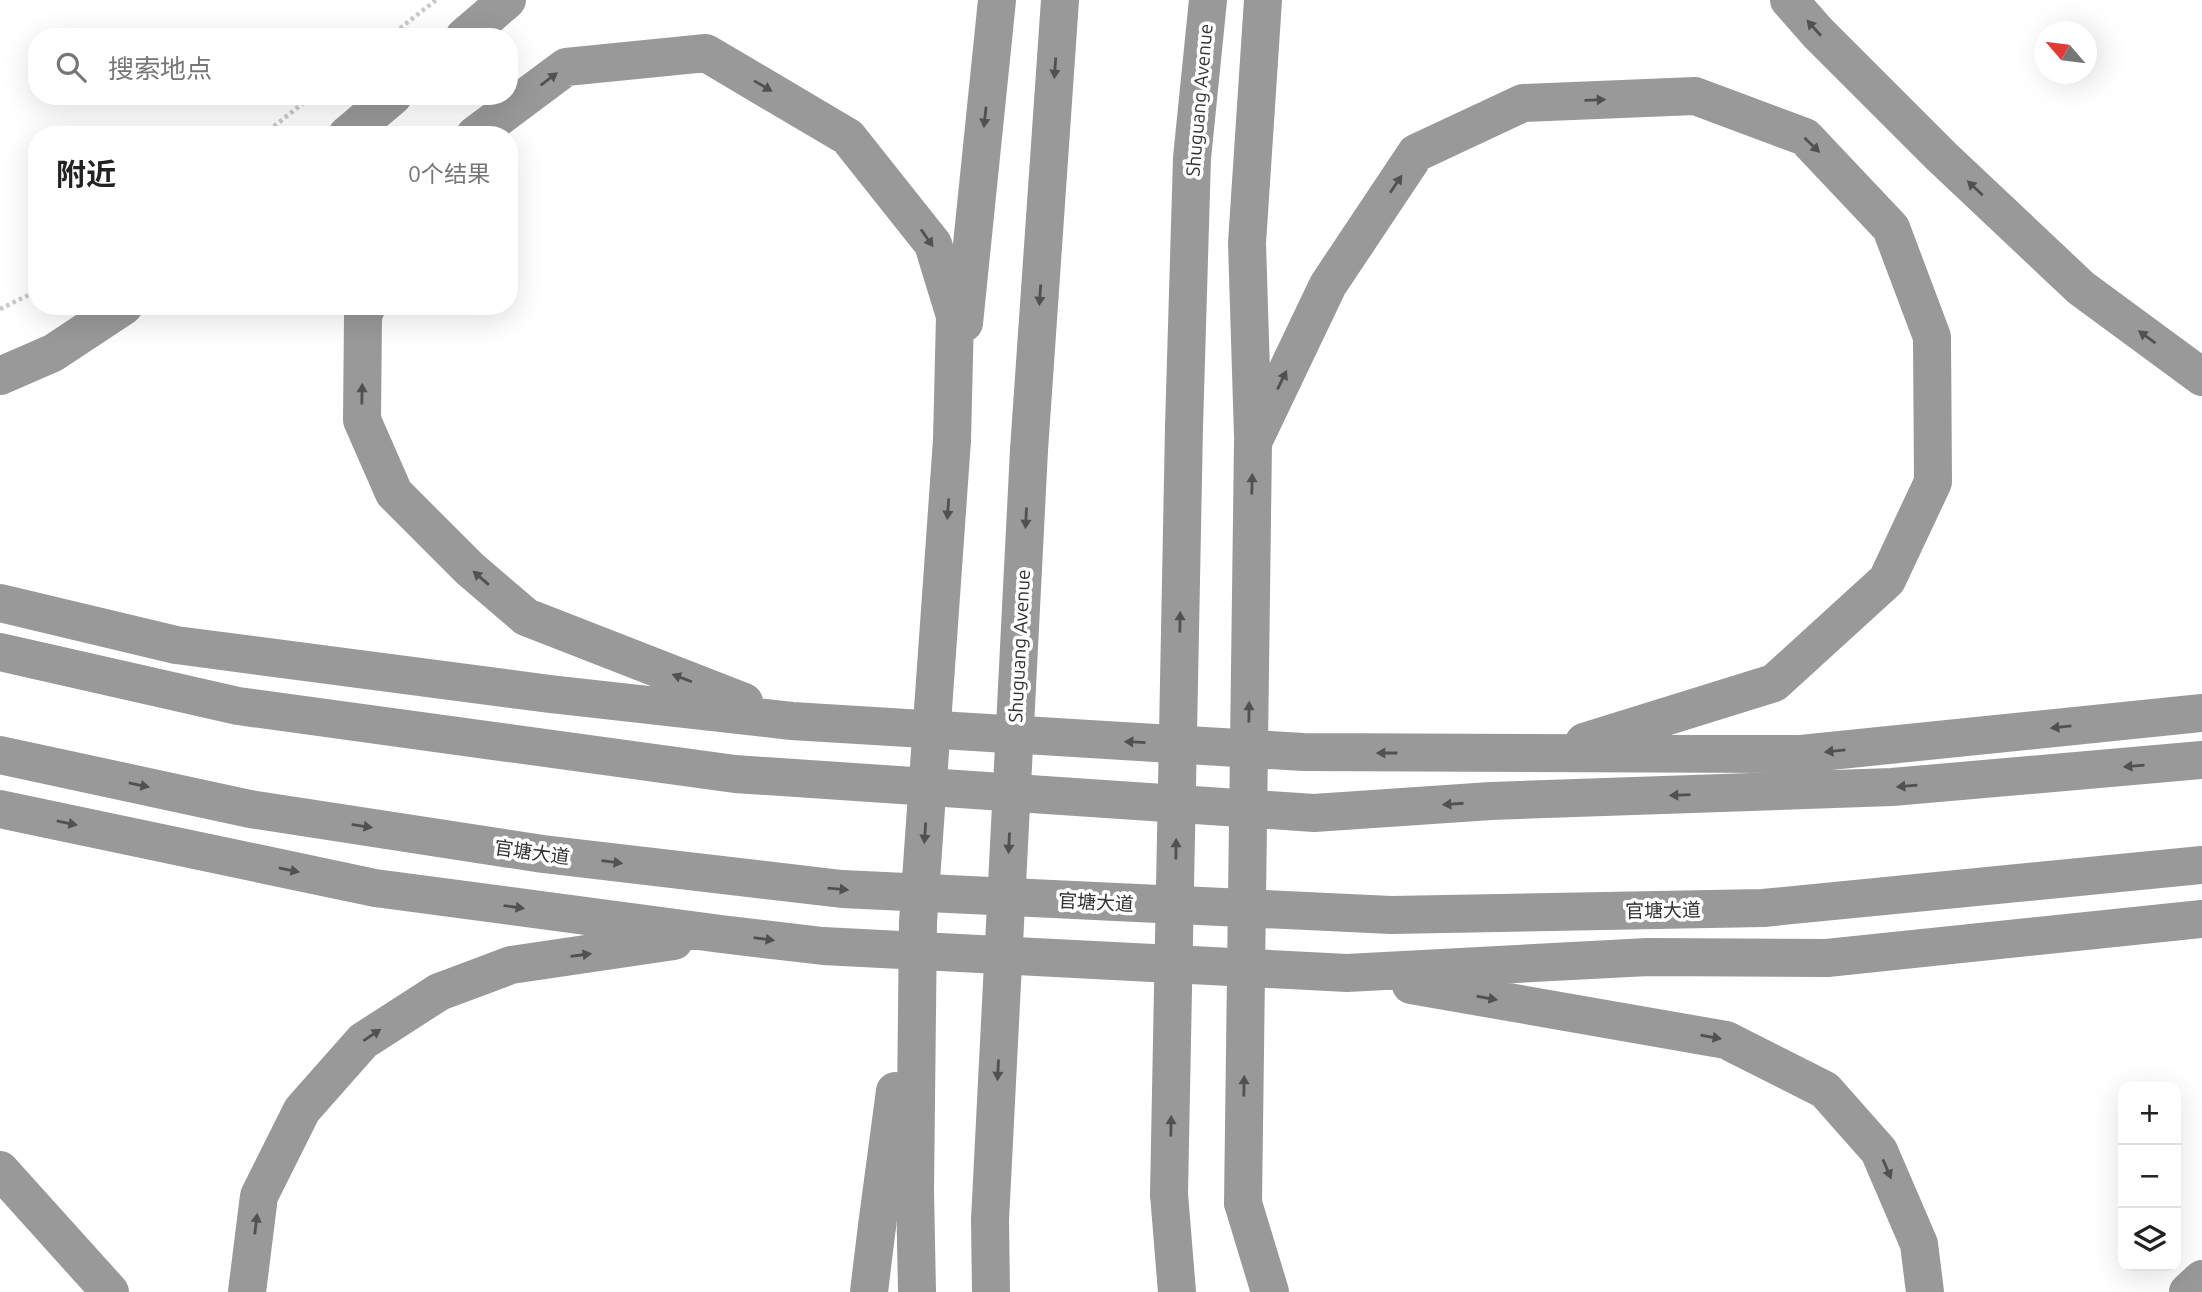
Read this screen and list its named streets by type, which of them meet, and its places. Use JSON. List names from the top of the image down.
{
  "streets": {
    "highway": ["Shuguang Avenue", "官塘大道"]
  },
  "north": "top left",
  "page": {
    "search": "搜索地点",
    "heading": ["附近", "0个结果"],
    "map_buttons": ["+", "−"]
  }
}
